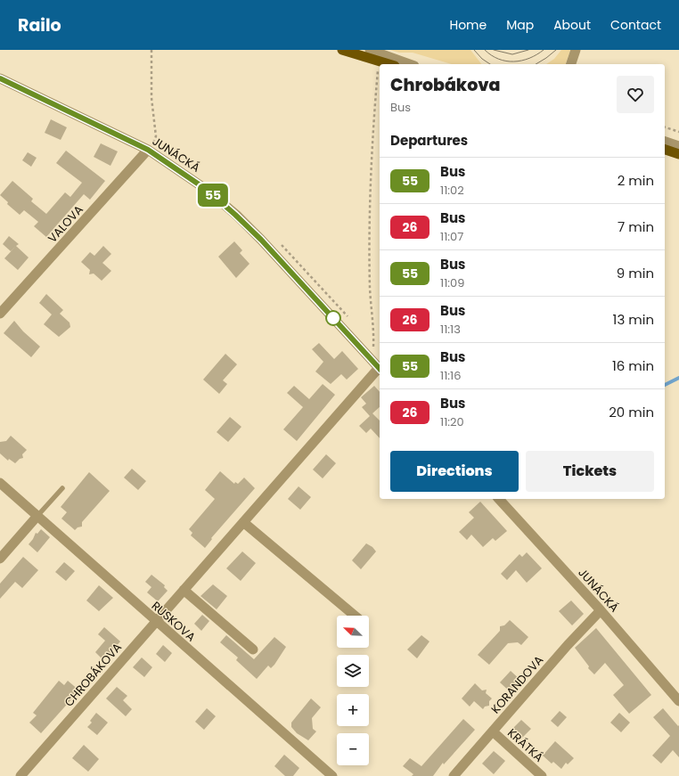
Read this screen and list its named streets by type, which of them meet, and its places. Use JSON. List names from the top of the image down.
{
  "streets": {
    "street": [
      "JUNÁCKÁ",
      "VALOVA",
      "RUSKOVA",
      "CHROBÁKOVA",
      "KORANDOVA",
      "KRÁTKÁ"
    ]
  },
  "crossings": [
    ["JUNÁCKÁ", "VALOVA"],
    ["JUNÁCKÁ", "CHROBÁKOVA"],
    ["JUNÁCKÁ", "KORANDOVA"],
    ["RUSKOVA", "CHROBÁKOVA"],
    ["KORANDOVA", "KRÁTKÁ"]
  ],
  "lines": ["bus line 55"],
  "north": "top left",
  "page": {
    "header": "Railo",
    "nav": [
      "Home",
      "Map",
      "About",
      "Contact"
    ],
    "on_map": "55",
    "heading": [
      ["Chrobákova", "Bus"],
      "Departures"
    ],
    "list": [
      {
        "mark": "55",
        "name": "Bus",
        "note": "11:02",
        "value": "2 min"
      },
      {
        "mark": "26",
        "name": "Bus",
        "note": "11:07",
        "value": "7 min"
      },
      {
        "mark": "55",
        "name": "Bus",
        "note": "11:09",
        "value": "9 min"
      },
      {
        "mark": "26",
        "name": "Bus",
        "note": "11:13",
        "value": "13 min"
      },
      {
        "mark": "55",
        "name": "Bus",
        "note": "11:16",
        "value": "16 min"
      },
      {
        "mark": "26",
        "name": "Bus",
        "note": "11:20",
        "value": "20 min"
      }
    ],
    "buttons": ["Directions", "Tickets"],
    "map_buttons": ["+", "−"]
  }
}
